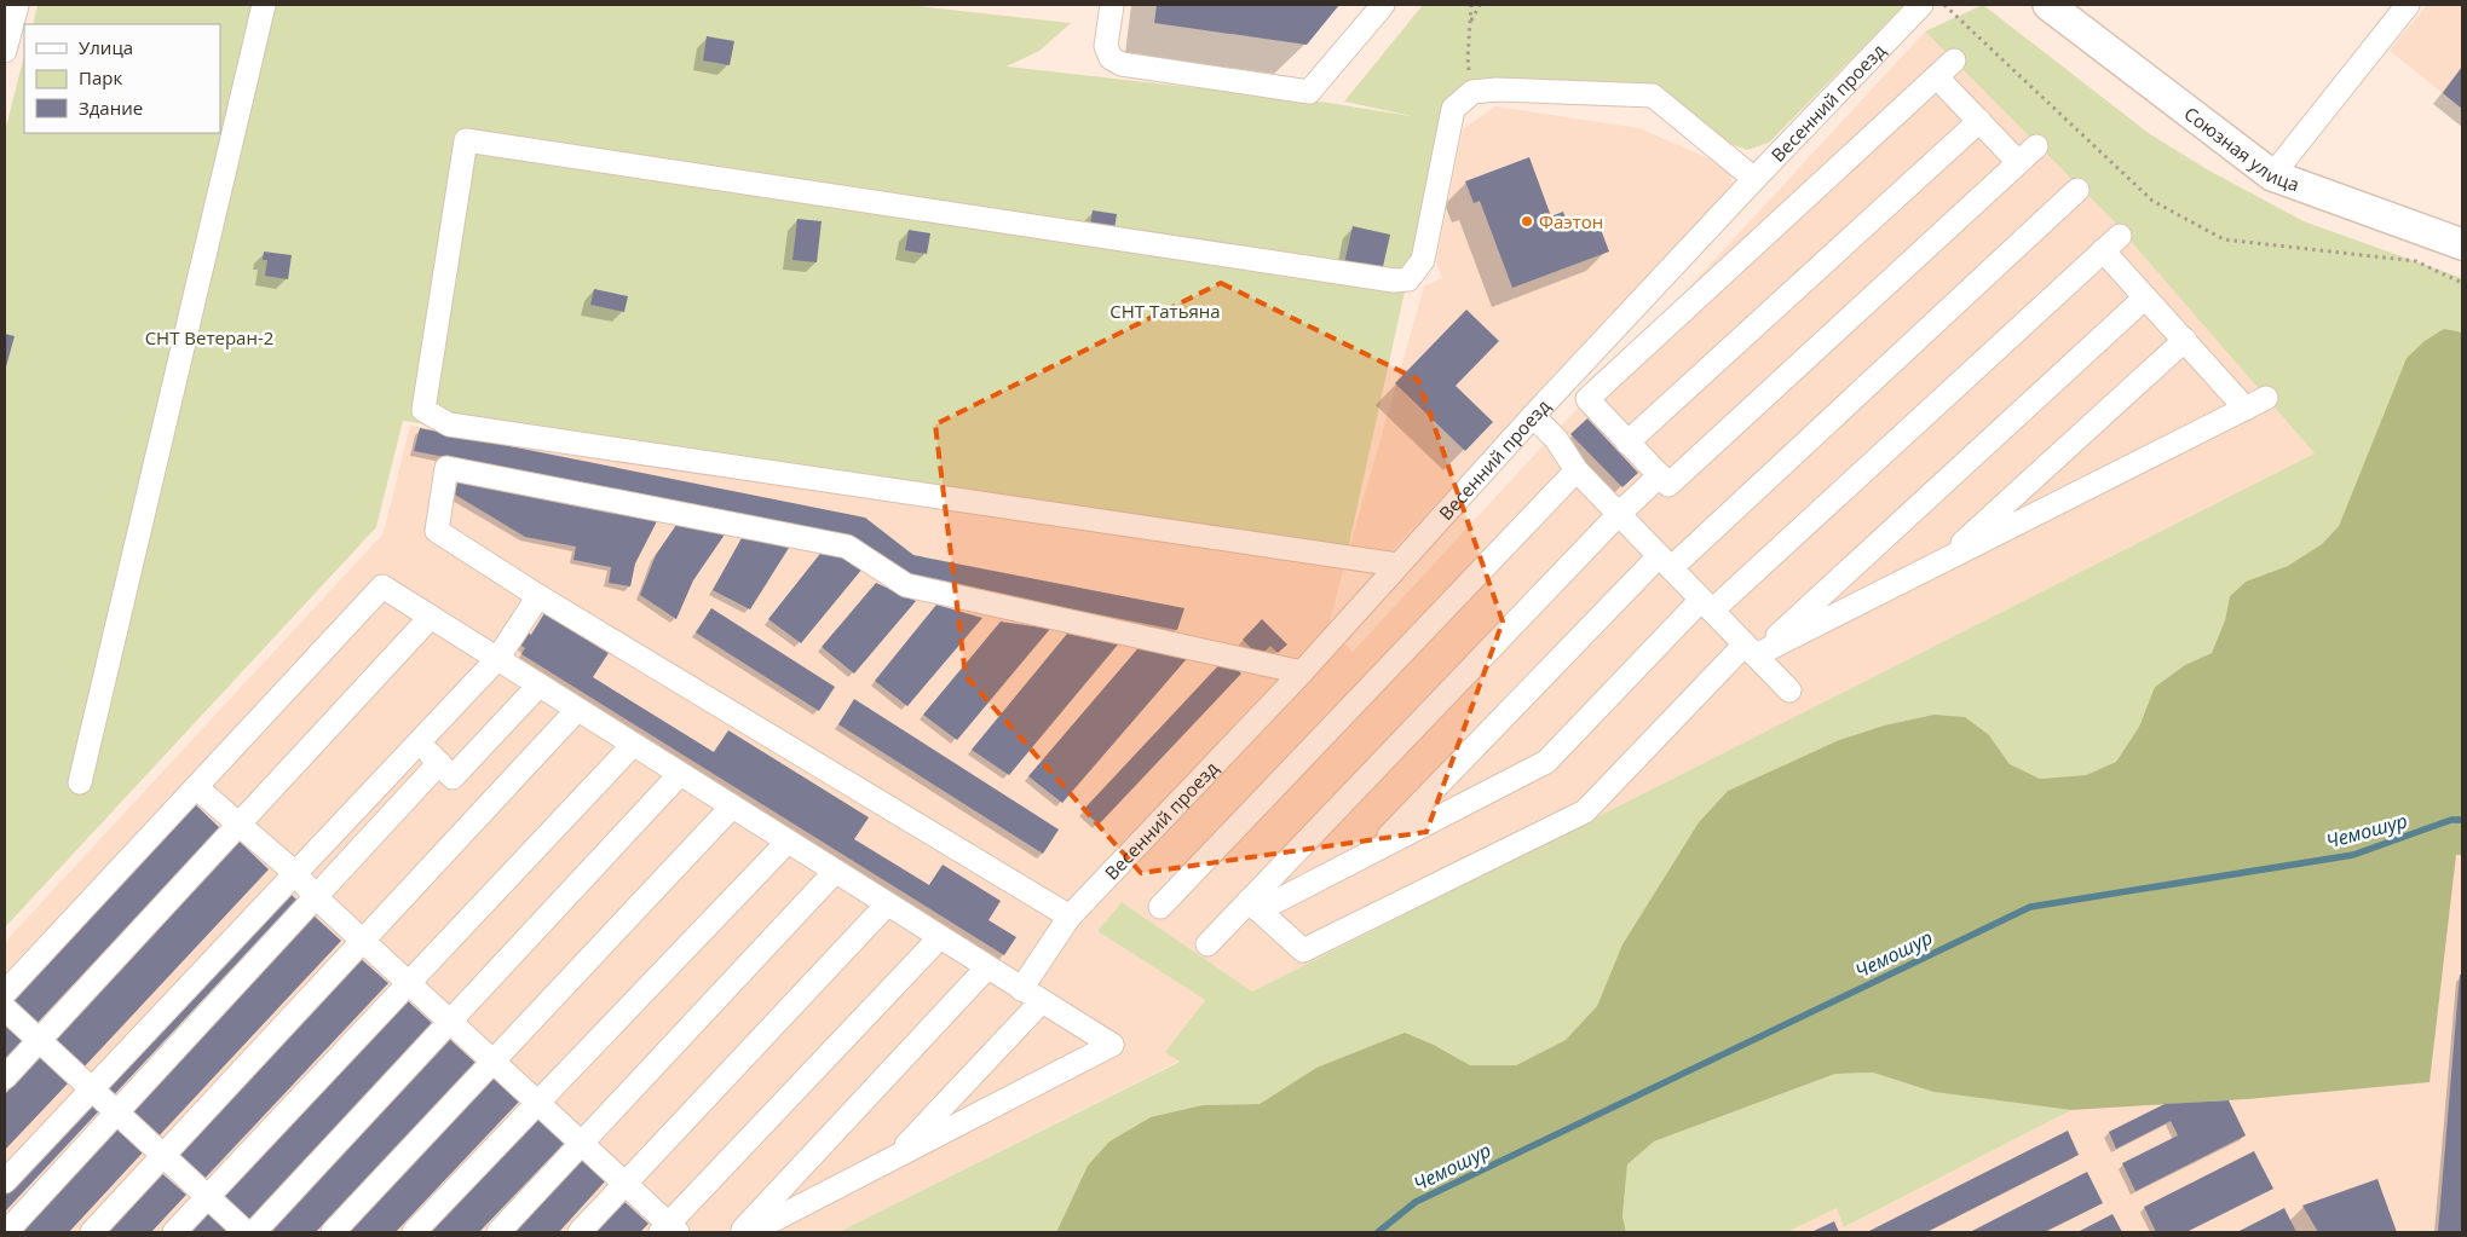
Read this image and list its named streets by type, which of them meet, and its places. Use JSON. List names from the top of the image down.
{
  "streets": {
    "main road": ["Союзная улица"],
    "street": ["Весенний проезд"]
  },
  "water": ["Чемошур"],
  "parks": ["СНТ Татьяна", "СНТ Ветеран-2"],
  "places": ["Фаэтон"],
  "legend": ["Улица", "Парк", "Здание"]
}
